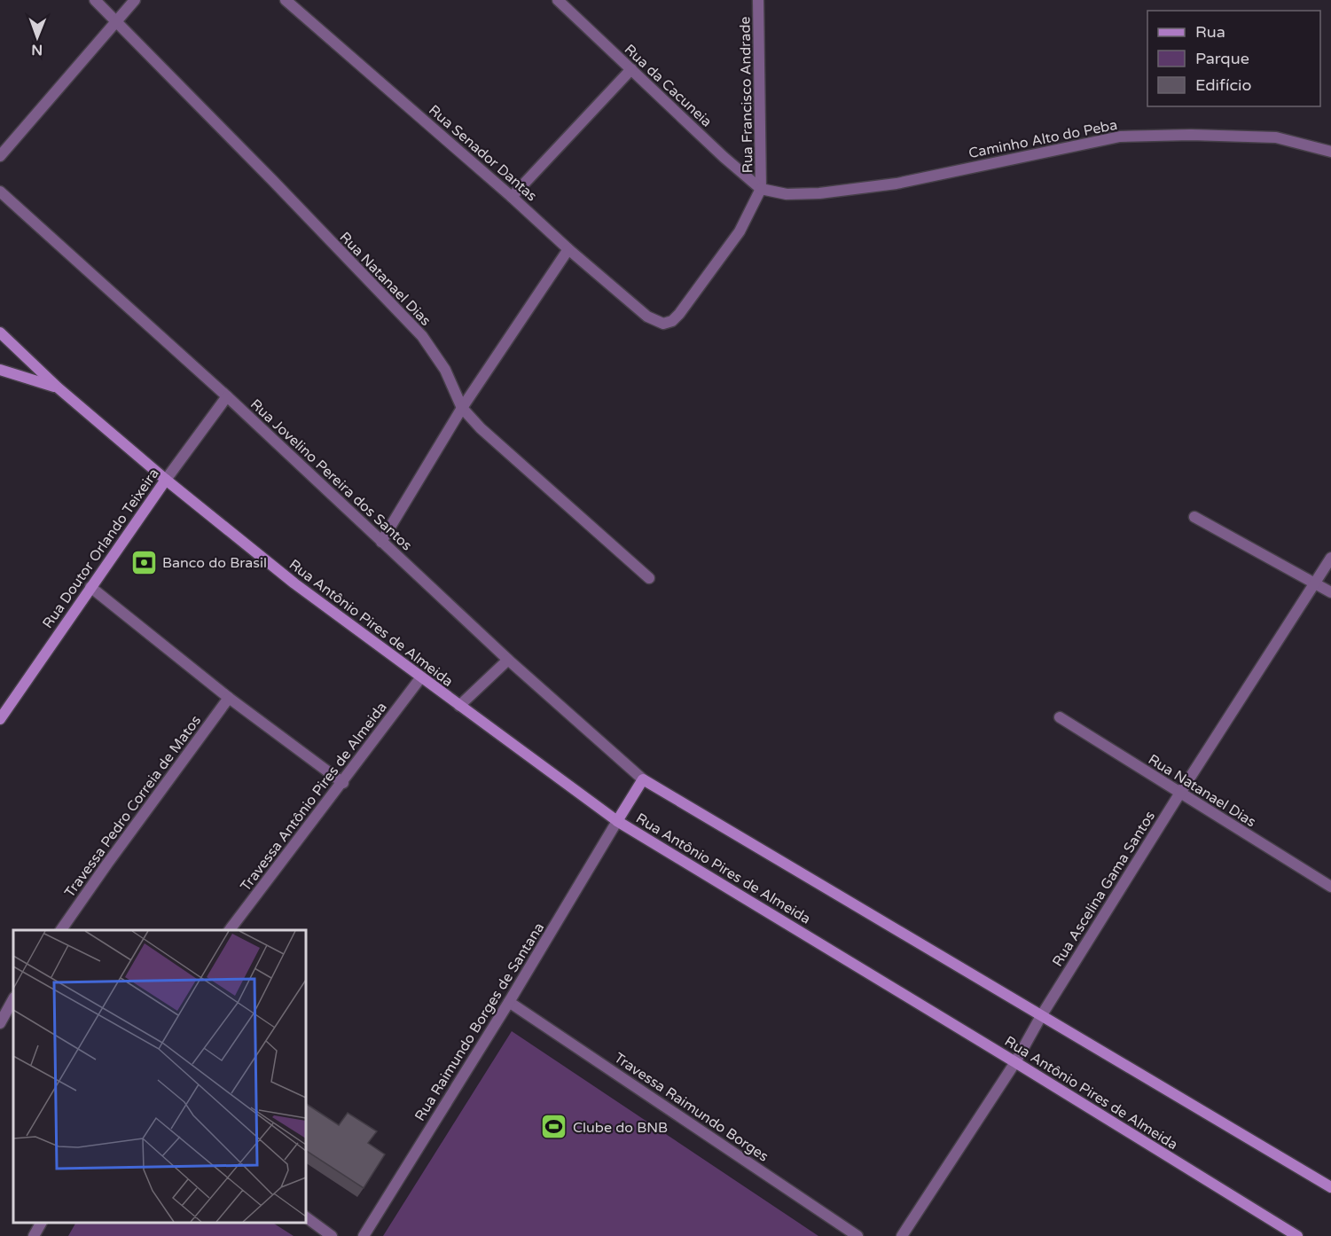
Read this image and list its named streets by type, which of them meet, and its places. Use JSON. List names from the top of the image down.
{
  "streets": {
    "main road": ["Rua Doutor Orlando Teixeira", "Rua Antônio Pires de Almeida"],
    "street": [
      "Rua da Cacuneia",
      "Rua Francisco Andrade",
      "Caminho Alto do Peba",
      "Rua Senador Dantas",
      "Rua Natanael Dias",
      "Rua Jovelino Pereira dos Santos",
      "Travessa Antônio Pires de Almeida",
      "Travessa Pedro Correia de Matos",
      "Rua Ascelina Gama Santos",
      "Rua Raimundo Borges de Santana",
      "Travessa Raimundo Borges"
    ]
  },
  "crossings": [
    ["Rua da Cacuneia", "Rua Francisco Andrade"],
    ["Rua da Cacuneia", "Caminho Alto do Peba"],
    ["Rua da Cacuneia", "Rua Senador Dantas"],
    ["Rua Francisco Andrade", "Caminho Alto do Peba"],
    ["Rua Francisco Andrade", "Rua Senador Dantas"],
    ["Caminho Alto do Peba", "Rua Senador Dantas"],
    ["Rua Natanael Dias", "Rua Ascelina Gama Santos"],
    ["Rua Jovelino Pereira dos Santos", "Rua Doutor Orlando Teixeira"],
    ["Rua Doutor Orlando Teixeira", "Rua Antônio Pires de Almeida"],
    ["Rua Antônio Pires de Almeida", "Travessa Antônio Pires de Almeida"],
    ["Rua Antônio Pires de Almeida", "Rua Ascelina Gama Santos"],
    ["Rua Antônio Pires de Almeida", "Rua Raimundo Borges de Santana"],
    ["Rua Raimundo Borges de Santana", "Travessa Raimundo Borges"]
  ],
  "places": {
    "bank": ["Banco do Brasil"],
    "sports": ["Clube do BNB"]
  },
  "legend": ["Rua", "Parque", "Edifício"],
  "north": "bottom"
}
